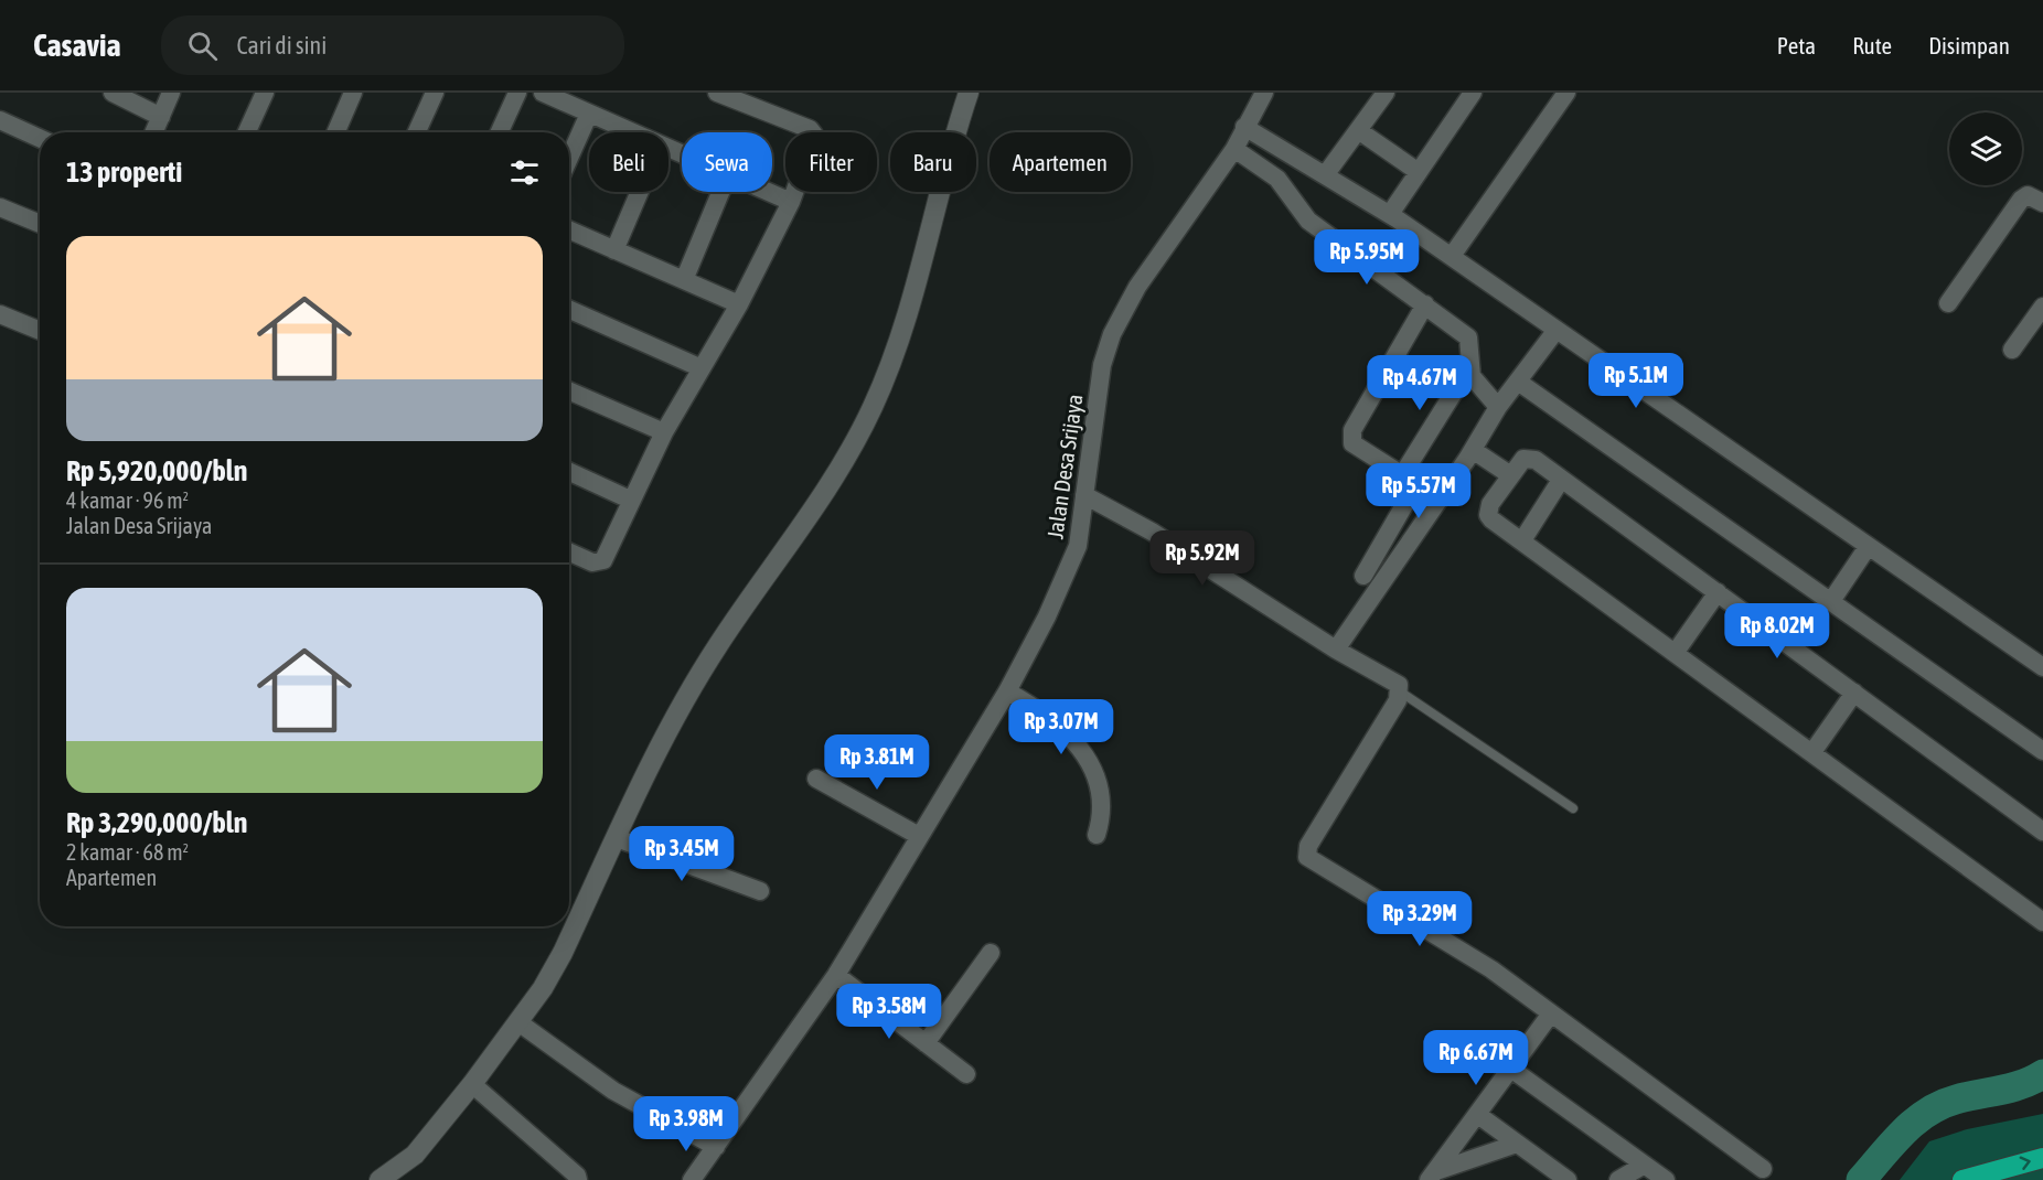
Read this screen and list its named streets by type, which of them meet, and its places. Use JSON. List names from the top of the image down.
{
  "streets": {
    "street": ["Jalan Desa Srijaya"]
  },
  "page": {
    "header": "Casavia",
    "search": "Cari di sini",
    "nav": ["Peta", "Rute", "Disimpan"],
    "chip": [
      "Beli",
      "Sewa",
      "Filter",
      "Baru",
      "Apartemen"
    ],
    "heading": "13 properti",
    "list": [
      {
        "name": "Rp 5,920,000/bln",
        "note": "4 kamar · 96 m² · Jalan Desa Srijaya"
      },
      {
        "name": "Rp 3,290,000/bln",
        "note": "2 kamar · 68 m² · Apartemen"
      }
    ],
    "price": [
      "Rp 5.95M",
      "Rp 5.1M",
      "Rp 4.67M",
      "Rp 5.57M",
      "Rp 5.92M",
      "Rp 8.02M",
      "Rp 3.07M",
      "Rp 3.81M",
      "Rp 3.45M",
      "Rp 3.29M",
      "Rp 3.58M",
      "Rp 6.67M",
      "Rp 3.98M"
    ]
  }
}
